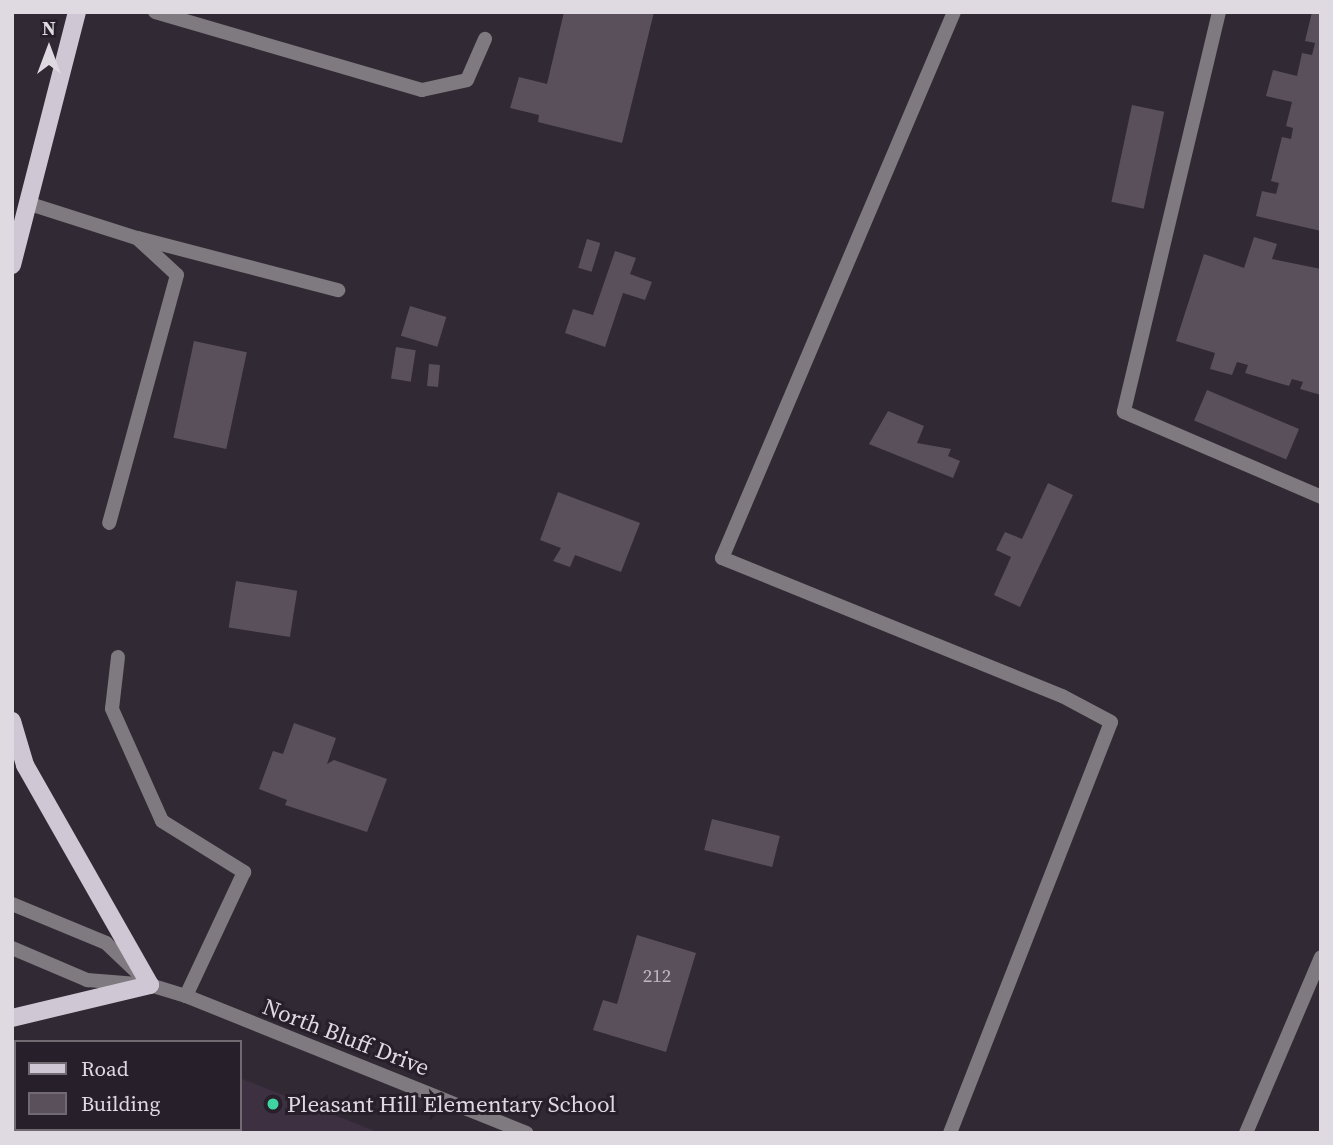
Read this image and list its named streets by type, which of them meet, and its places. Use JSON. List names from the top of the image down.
{
  "streets": {
    "street": ["North Bluff Drive"]
  },
  "places": ["Pleasant Hill Elementary School"],
  "house_numbers": ["212"],
  "legend": ["Road", "Building"],
  "north": "top"
}
